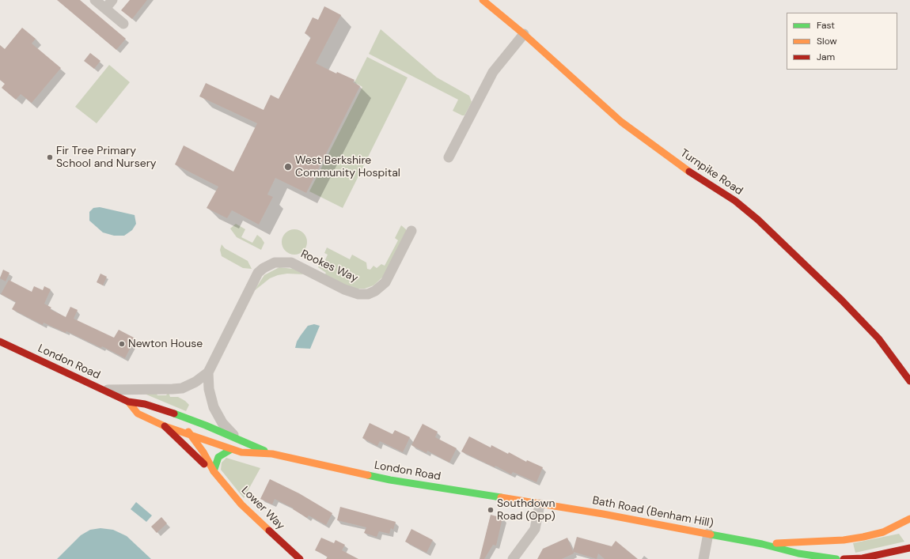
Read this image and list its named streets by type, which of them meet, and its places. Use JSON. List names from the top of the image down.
{
  "streets": {
    "main road": [
      "Turnpike Road",
      "London Road",
      "Lower Way",
      "Bath Road (Benham Hill)"
    ],
    "street": ["Rookes Way"]
  },
  "crossings": [
    ["Rookes Way", "London Road"],
    ["London Road", "Lower Way"],
    ["London Road", "Bath Road (Benham Hill)"]
  ],
  "places": [
    "Fir Tree Primary School and Nursery",
    "West Berkshire Community Hospital",
    "Newton House",
    "Southdown Road (Opp)"
  ],
  "legend": ["Fast", "Slow", "Jam"]
}
